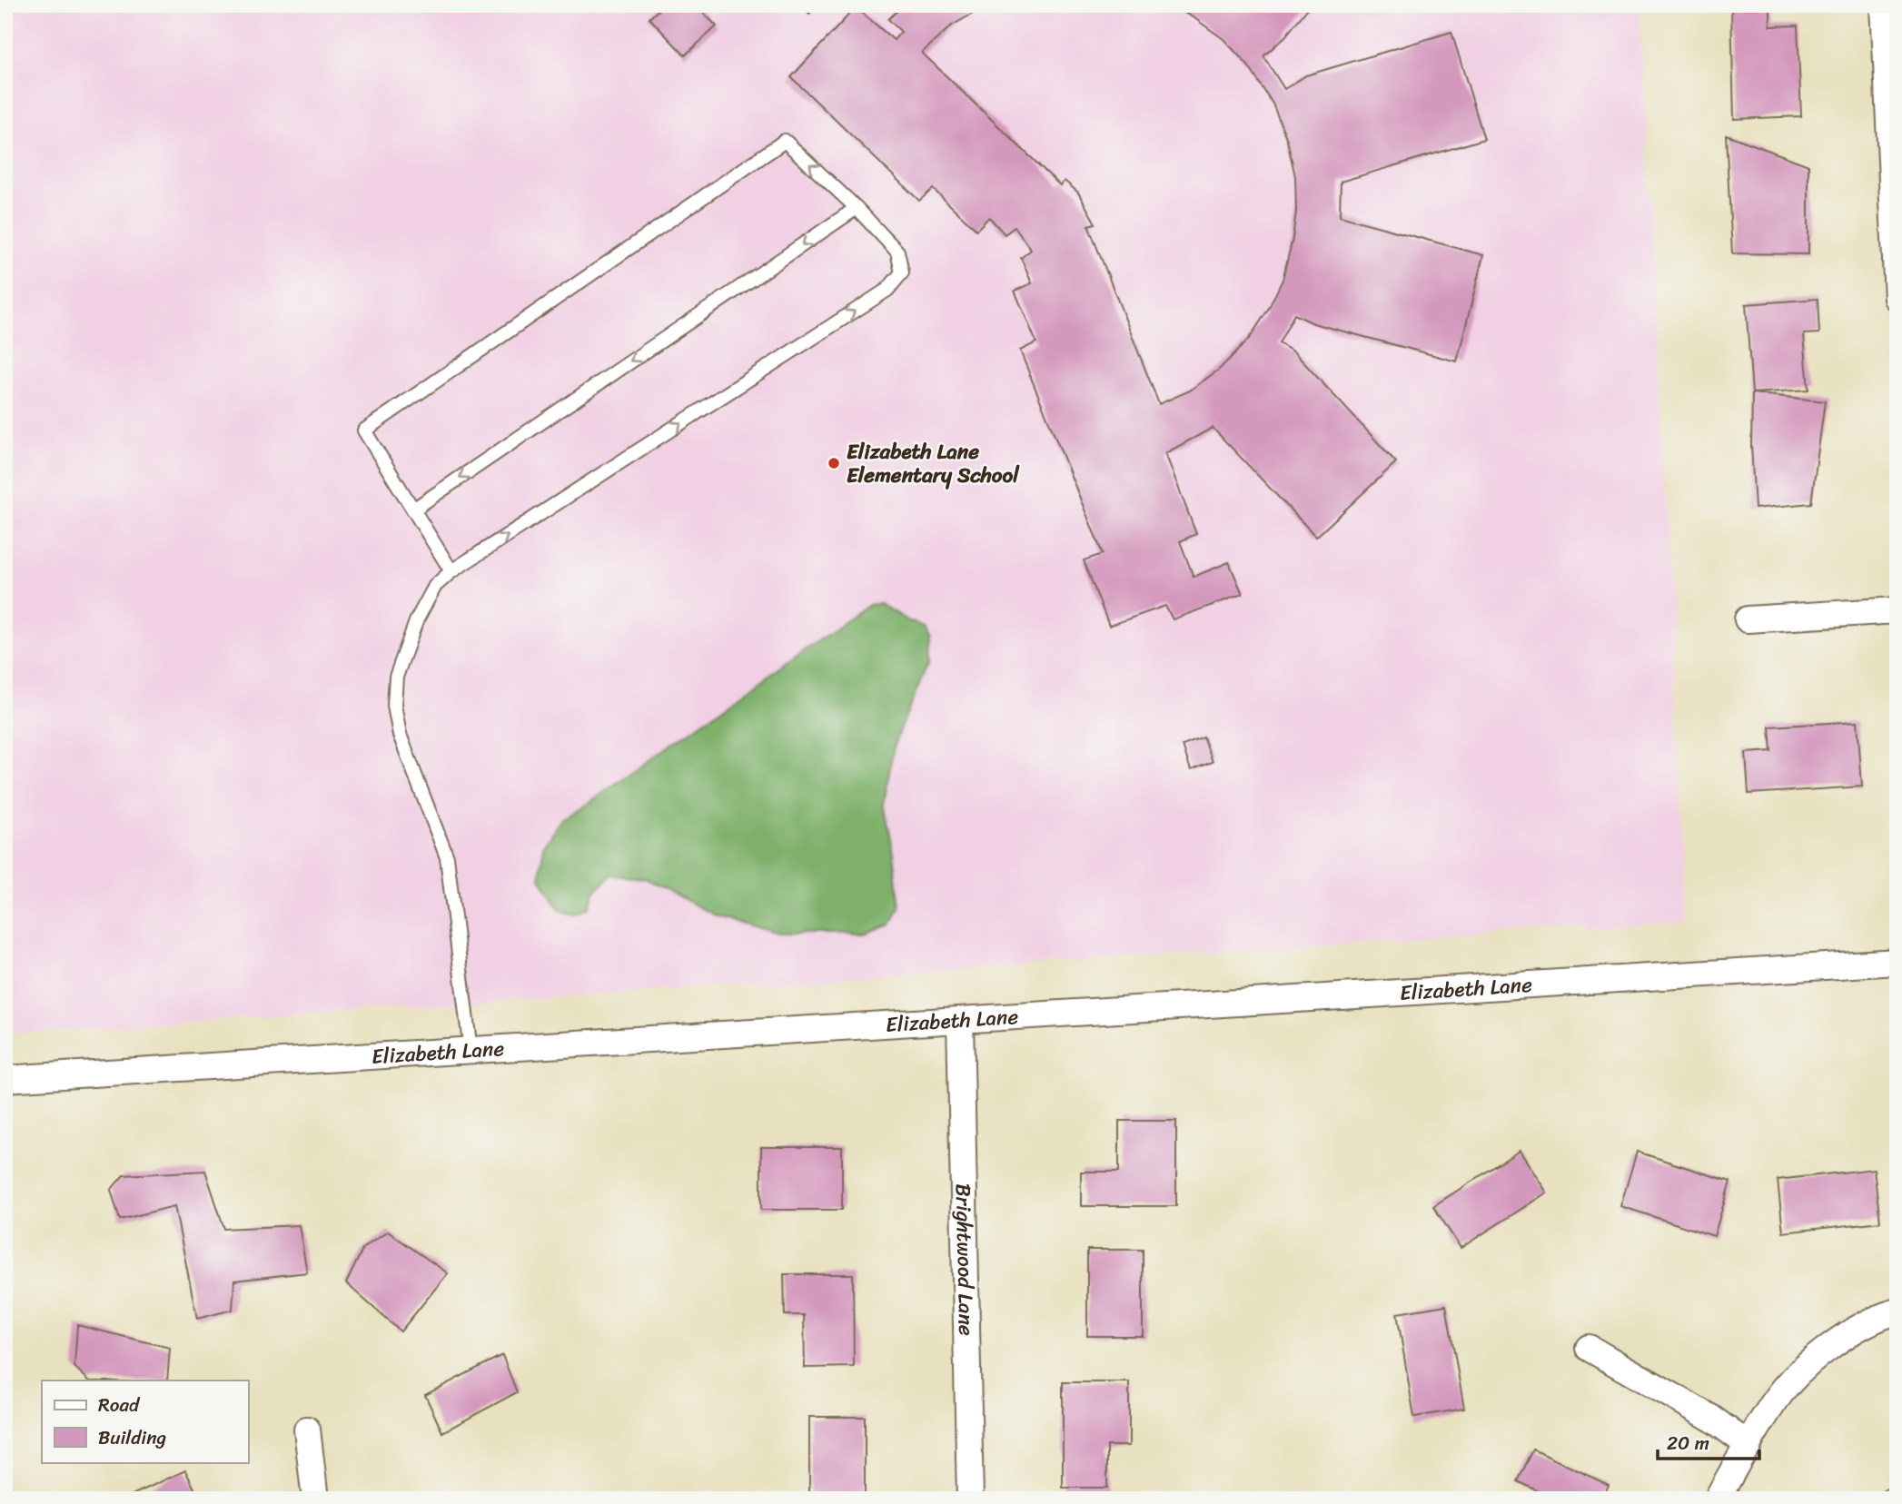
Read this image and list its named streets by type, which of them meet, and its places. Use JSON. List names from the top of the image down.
{
  "streets": {
    "street": ["Elizabeth Lane", "Brightwood Lane"]
  },
  "crossings": [
    ["Elizabeth Lane", "Brightwood Lane"]
  ],
  "places": ["Elizabeth Lane Elementary School"],
  "legend": ["Road", "Building"],
  "scale_bar": "20 m"
}
